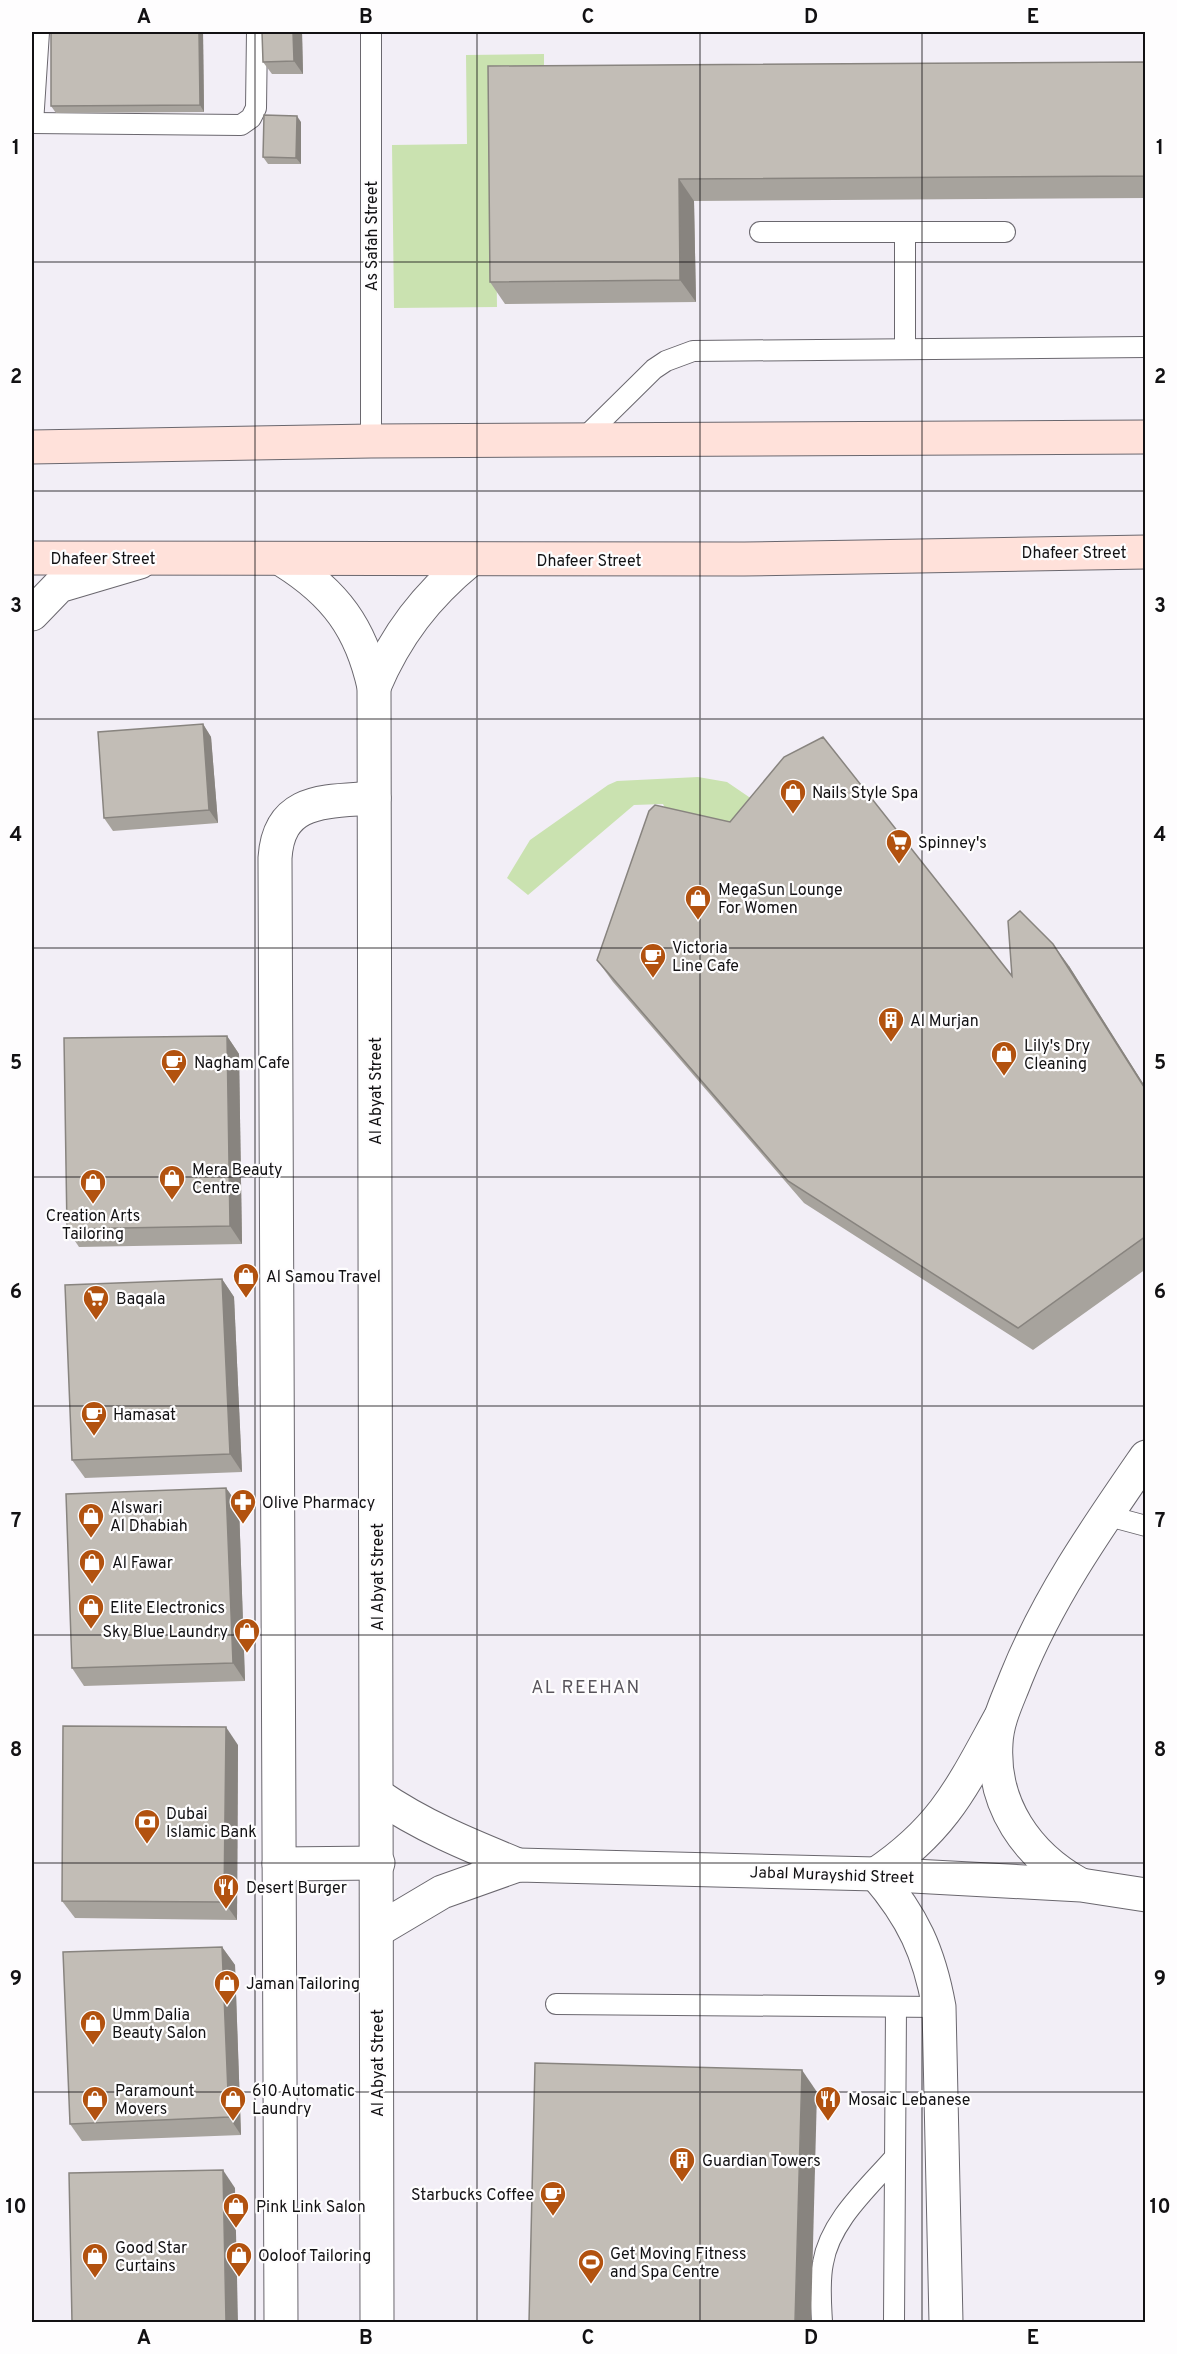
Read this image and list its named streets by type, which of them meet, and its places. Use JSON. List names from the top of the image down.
{
  "streets": {
    "main road": ["Dhafeer Street"],
    "street": ["Al Abyat Street", "Jabal Murayshid Street"],
    "lane": ["As Safah Street"]
  },
  "crossings": [
    ["Dhafeer Street", "Al Abyat Street"],
    ["Al Abyat Street", "Jabal Murayshid Street"]
  ],
  "districts": ["AL REEHAN"],
  "places": {
    "shop": [
      "Nails Style Spa",
      "MegaSun Lounge For Women",
      "Lily's Dry Cleaning",
      "Mera Beauty Centre",
      "Creation Arts Tailoring",
      "Al Samou Travel",
      "Alswari Al Dhabiah",
      "Al Fawar",
      "Elite Electronics",
      "Sky Blue Laundry",
      "Jaman Tailoring",
      "Umm Dalia Beauty Salon",
      "Paramount Movers",
      "610 Automatic Laundry",
      "Pink Link Salon",
      "Ooloof Tailoring",
      "Good Star Curtains"
    ],
    "supermarket": ["Spinney's", "Baqala"],
    "cafe": [
      "Victoria Line Cafe",
      "Nagham Cafe",
      "Hamasat",
      "Starbucks Coffee"
    ],
    "building": ["Al Murjan", "Guardian Towers"],
    "pharmacy": ["Olive Pharmacy"],
    "bank": ["Dubai Islamic Bank"],
    "restaurant": ["Desert Burger", "Mosaic Lebanese"],
    "sports": ["Get Moving Fitness and Spa Centre"]
  },
  "grid": {
    "columns": [
      "A",
      "B",
      "C",
      "D",
      "E"
    ],
    "rows": [
      "1",
      "2",
      "3",
      "4",
      "5",
      "6",
      "7",
      "8",
      "9",
      "10"
    ]
  }
}
